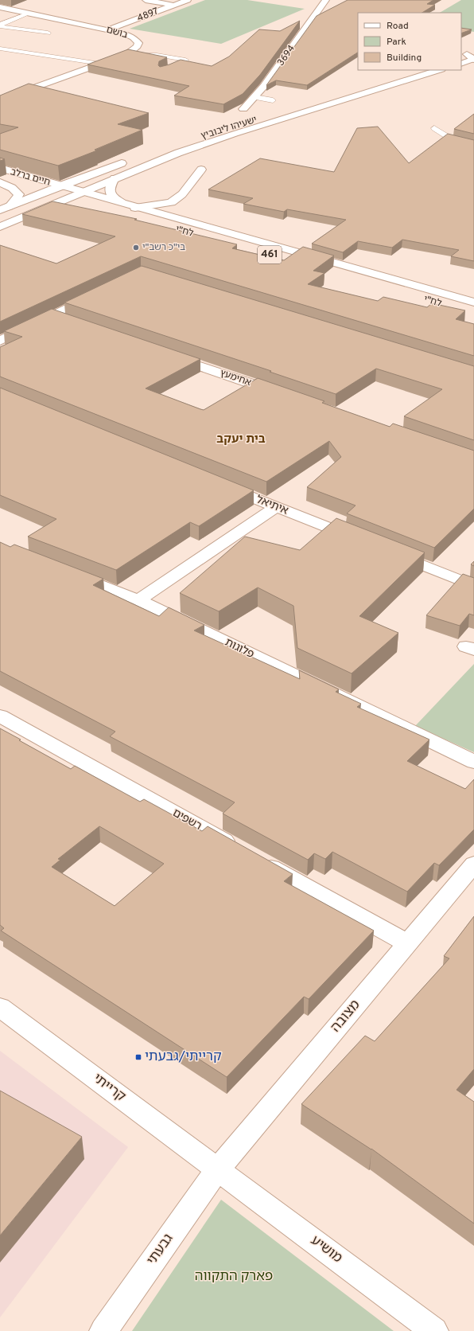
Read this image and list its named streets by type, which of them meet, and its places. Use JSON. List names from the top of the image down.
{
  "streets": {
    "street": [
      "4897",
      "בושם",
      "3694",
      "ישעיהו ליבוביץ",
      "חיים ברלב",
      "לח\"י",
      "461",
      "אחימעץ",
      "איתיאל",
      "פלוגות",
      "רשפים",
      "מצובה",
      "קרייתי",
      "גבעתי",
      "מושיע"
    ]
  },
  "crossings": [
    ["4897", "בושם"],
    ["ישעיהו ליבוביץ", "לח\"י"],
    ["חיים ברלב", "לח\"י"],
    ["רשפים", "מצובה"],
    ["מצובה", "קרייתי"],
    ["מצובה", "גבעתי"],
    ["מצובה", "מושיע"],
    ["קרייתי", "גבעתי"],
    ["קרייתי", "מושיע"],
    ["גבעתי", "מושיע"]
  ],
  "districts": ["בית יעקב"],
  "parks": ["פארק התקווה"],
  "places": {
    "other": ["בי\"כ רשב\"י"],
    "transit": ["קרייתי/גבעתי"]
  },
  "legend": ["Road", "Park", "Building"]
}
